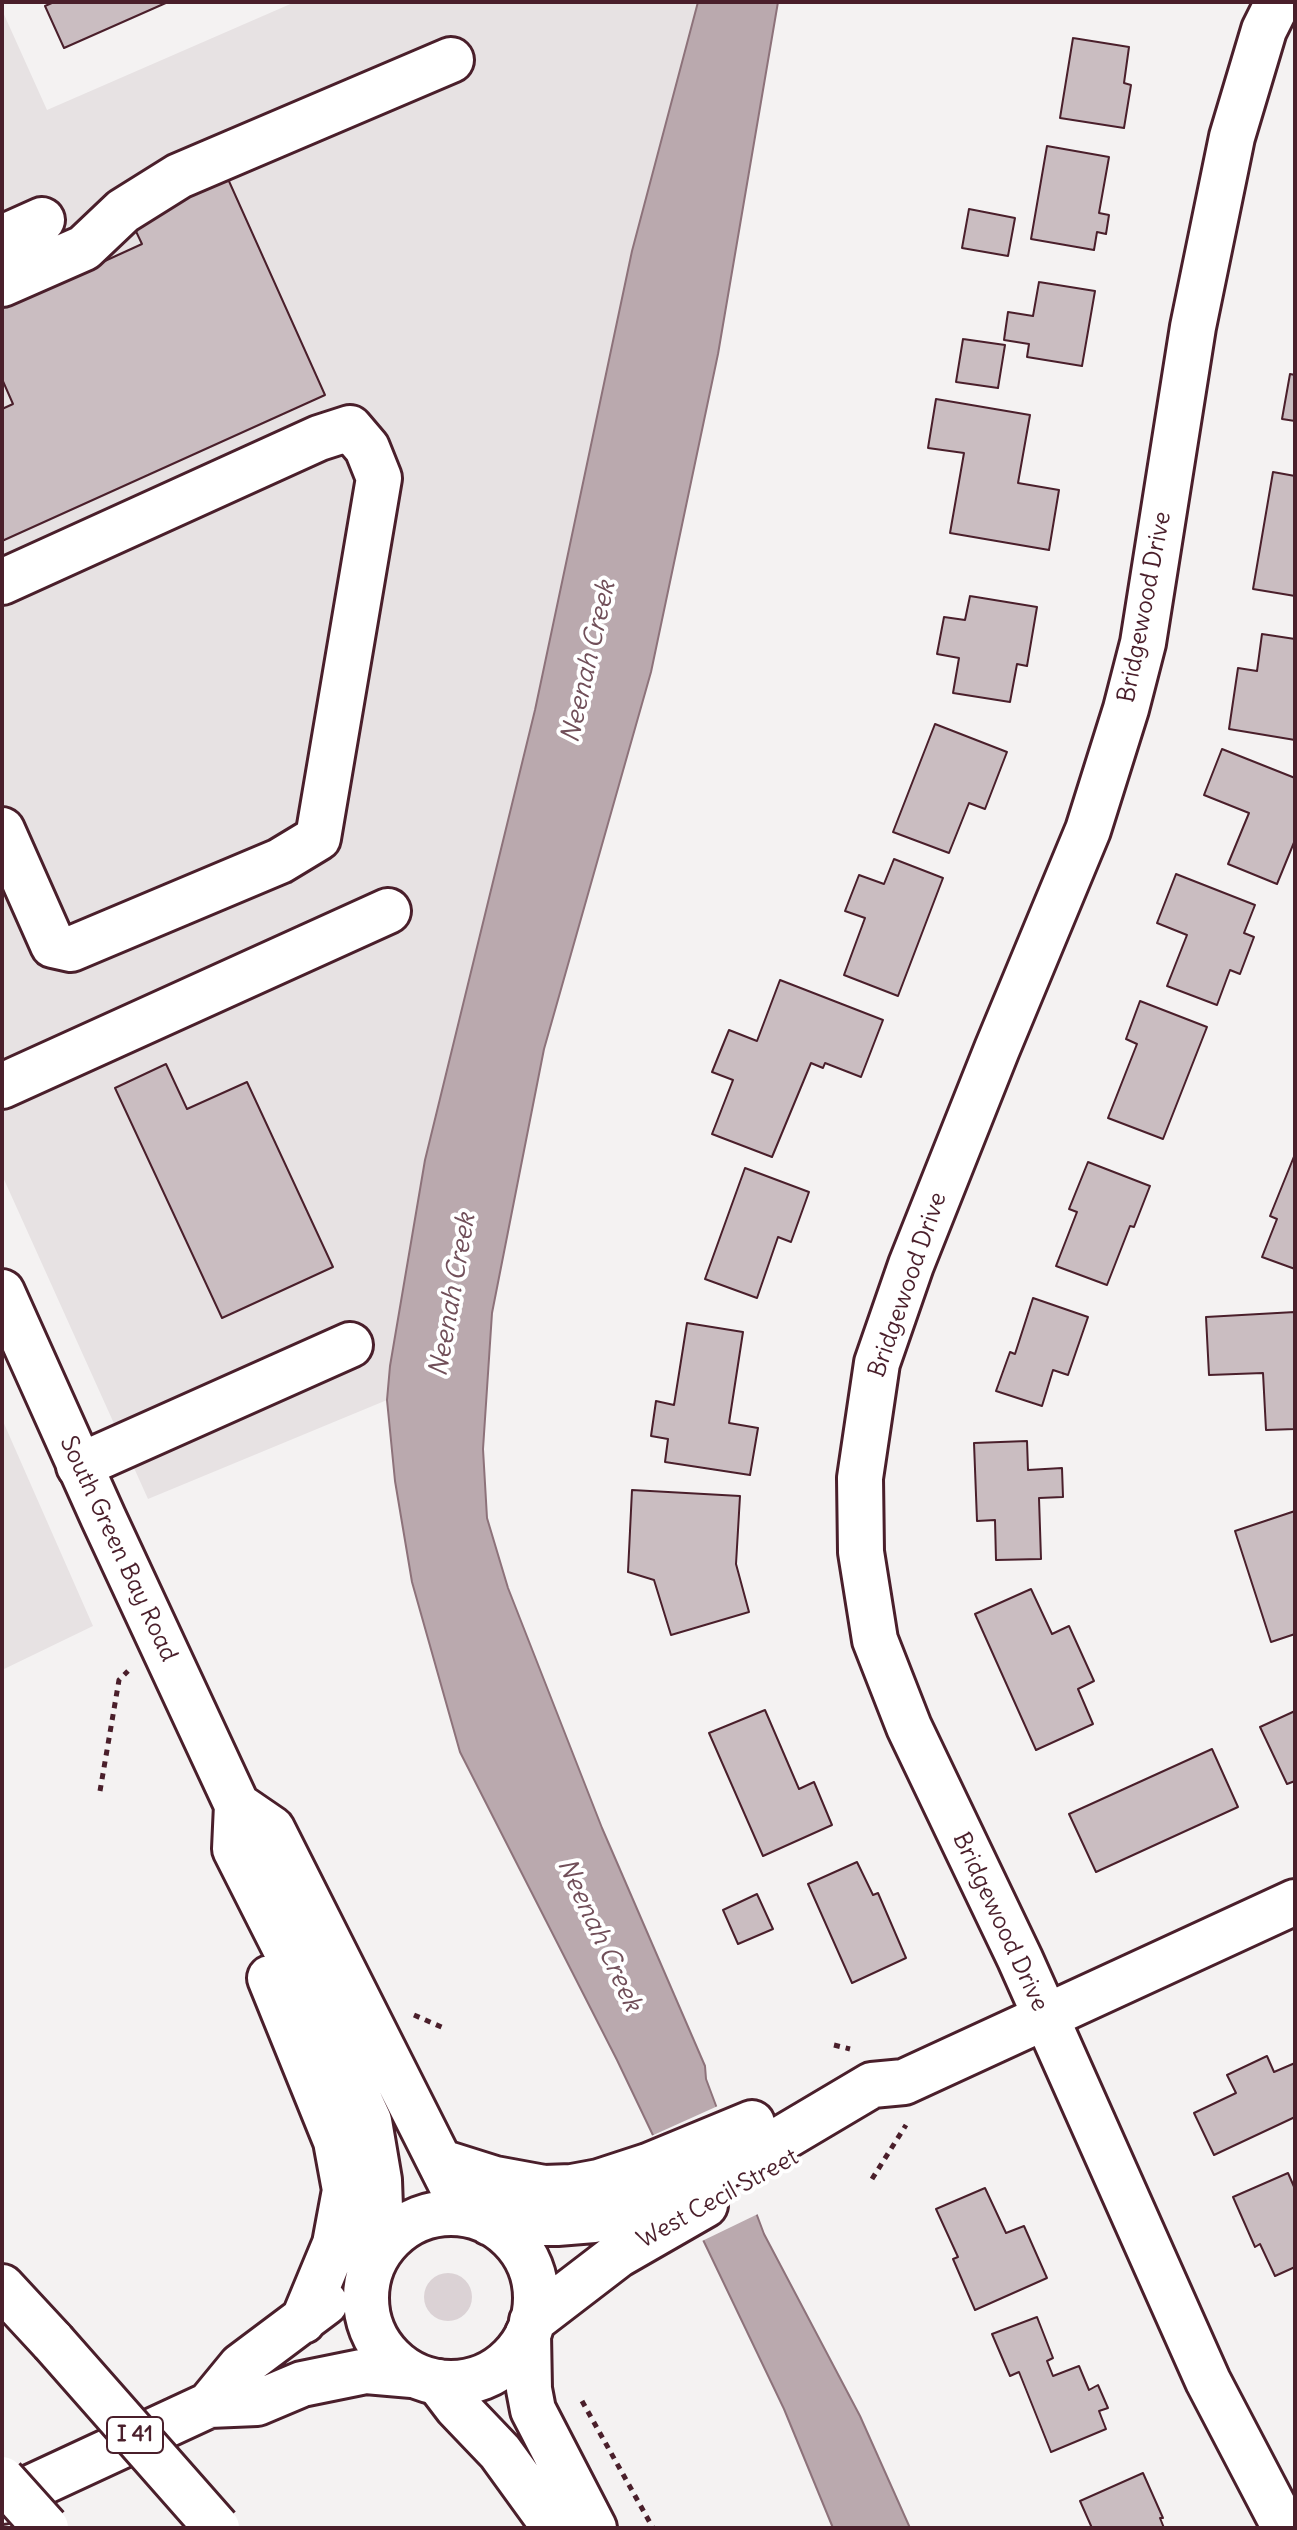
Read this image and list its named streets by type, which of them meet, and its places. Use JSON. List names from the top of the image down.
{
  "streets": {
    "main road": [
      "Bridgewood Drive",
      "South Green Bay Road",
      "West Cecil Street",
      "I 41"
    ]
  },
  "crossings": [
    ["South Green Bay Road", "West Cecil Street"]
  ],
  "water": ["Neenah Creek"]
}
